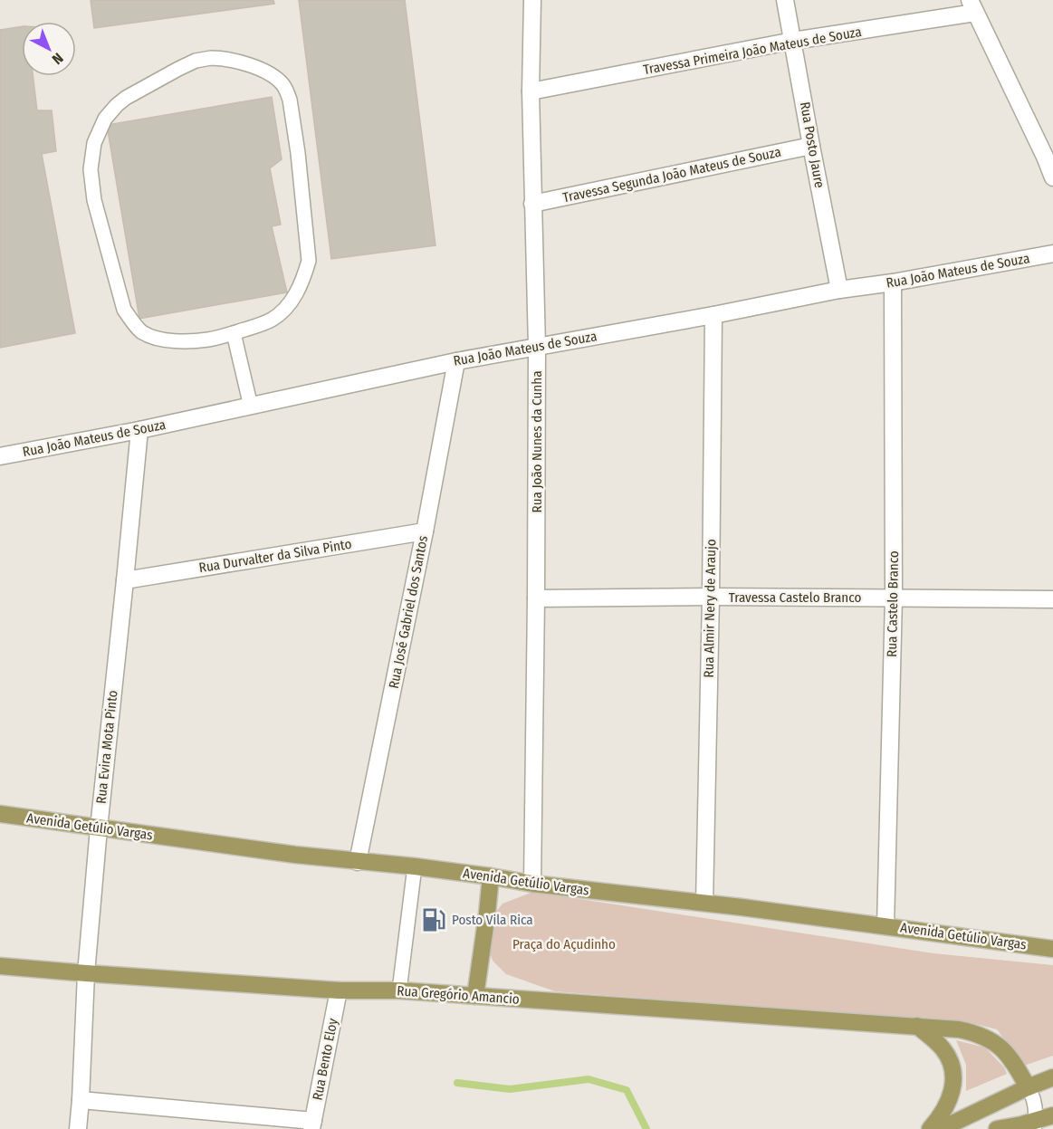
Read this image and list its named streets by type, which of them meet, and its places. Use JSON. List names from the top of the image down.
{
  "streets": {
    "main road": ["Avenida Getúlio Vargas", "Rua Gregório Amancio"],
    "street": [
      "Travessa Primeira João Mateus de Souza",
      "Rua Posto Jaure",
      "Travessa Segunda João Mateus de Souza",
      "Rua João Mateus de Souza",
      "Rua João Nunes da Cunha",
      "Rua Durvalter da Silva Pinto",
      "Travessa Castelo Branco",
      "Rua Castelo Branco",
      "Rua Almir Nery de Araujo",
      "Rua José Gabriel dos Santos",
      "Rua Evira Mota Pinto",
      "Rua Bento Eloy"
    ]
  },
  "crossings": [
    ["Travessa Primeira João Mateus de Souza", "Rua Posto Jaure"],
    ["Travessa Primeira João Mateus de Souza", "Rua João Nunes da Cunha"],
    ["Rua Posto Jaure", "Travessa Segunda João Mateus de Souza"],
    ["Rua Posto Jaure", "Rua João Mateus de Souza"],
    ["Travessa Segunda João Mateus de Souza", "Rua João Nunes da Cunha"],
    ["Rua João Mateus de Souza", "Rua João Nunes da Cunha"],
    ["Rua João Mateus de Souza", "Rua Castelo Branco"],
    ["Rua João Mateus de Souza", "Rua Almir Nery de Araujo"],
    ["Rua João Mateus de Souza", "Rua José Gabriel dos Santos"],
    ["Rua João Mateus de Souza", "Rua Evira Mota Pinto"],
    ["Rua João Nunes da Cunha", "Travessa Castelo Branco"],
    ["Rua João Nunes da Cunha", "Avenida Getúlio Vargas"],
    ["Rua Durvalter da Silva Pinto", "Rua José Gabriel dos Santos"],
    ["Rua Durvalter da Silva Pinto", "Rua Evira Mota Pinto"],
    ["Travessa Castelo Branco", "Rua Castelo Branco"],
    ["Travessa Castelo Branco", "Rua Almir Nery de Araujo"],
    ["Rua Castelo Branco", "Avenida Getúlio Vargas"],
    ["Rua Almir Nery de Araujo", "Avenida Getúlio Vargas"],
    ["Rua José Gabriel dos Santos", "Avenida Getúlio Vargas"],
    ["Rua Evira Mota Pinto", "Avenida Getúlio Vargas"],
    ["Rua Evira Mota Pinto", "Rua Gregório Amancio"],
    ["Rua Gregório Amancio", "Rua Bento Eloy"]
  ],
  "parks": ["Praça do Açudinho"],
  "places": {
    "fuel station": ["Posto Vila Rica"]
  },
  "north": "bottom right"
}
